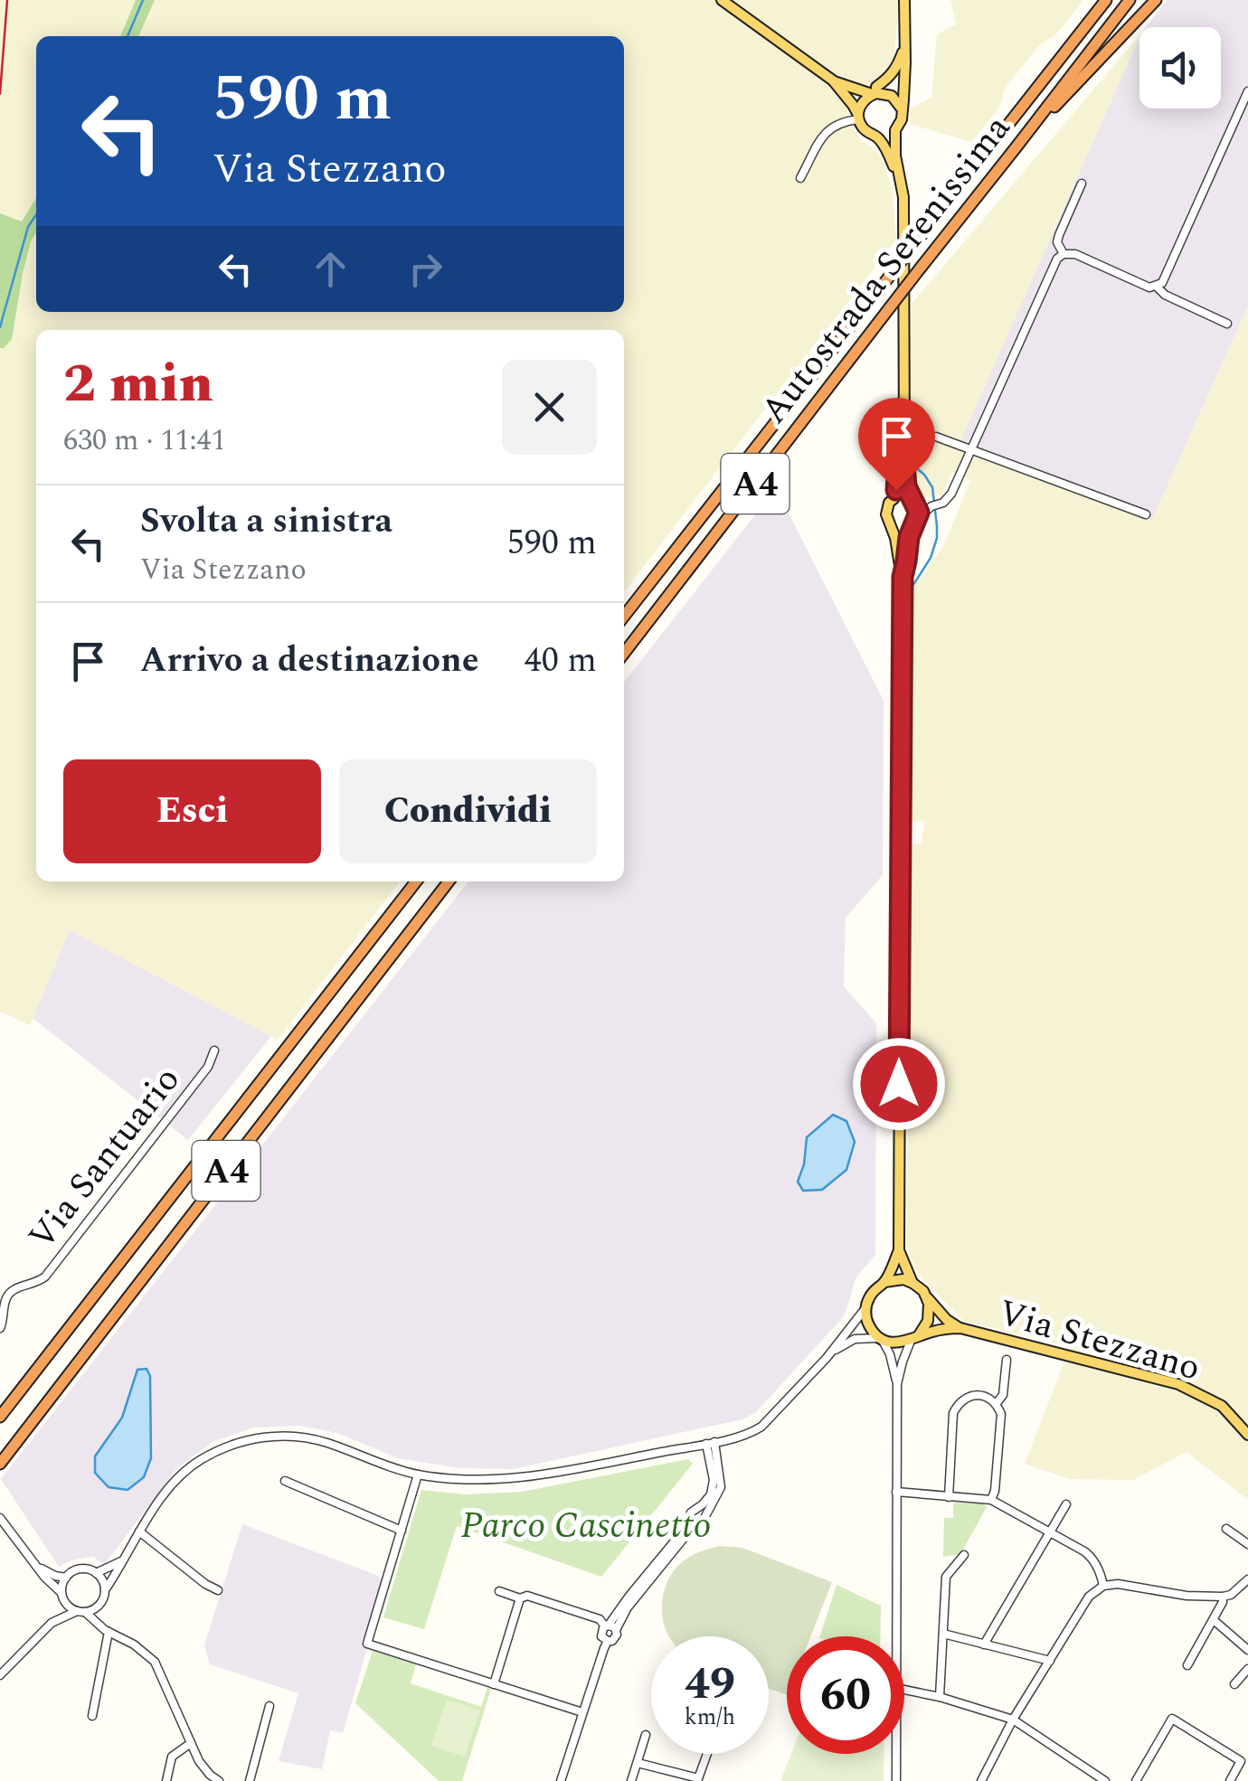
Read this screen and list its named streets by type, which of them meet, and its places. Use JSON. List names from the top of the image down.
{
  "streets": {
    "highway": ["Autostrada Serenissima", "A4"],
    "main road": ["Via Stezzano"],
    "street": ["Via Santuario"]
  },
  "parks": ["Parco Cascinetto"],
  "page": {
    "turn": ["590 m", "Via Stezzano"],
    "heading": ["2 min", "630 m · 11:41"],
    "list": [
      {
        "name": "Svolta a sinistra",
        "note": "Via Stezzano",
        "value": "590 m"
      },
      {
        "name": "Arrivo a destinazione",
        "value": "40 m"
      }
    ],
    "buttons": ["Esci", "Condividi"],
    "speed": "49 km/h",
    "limit": "60"
  }
}
